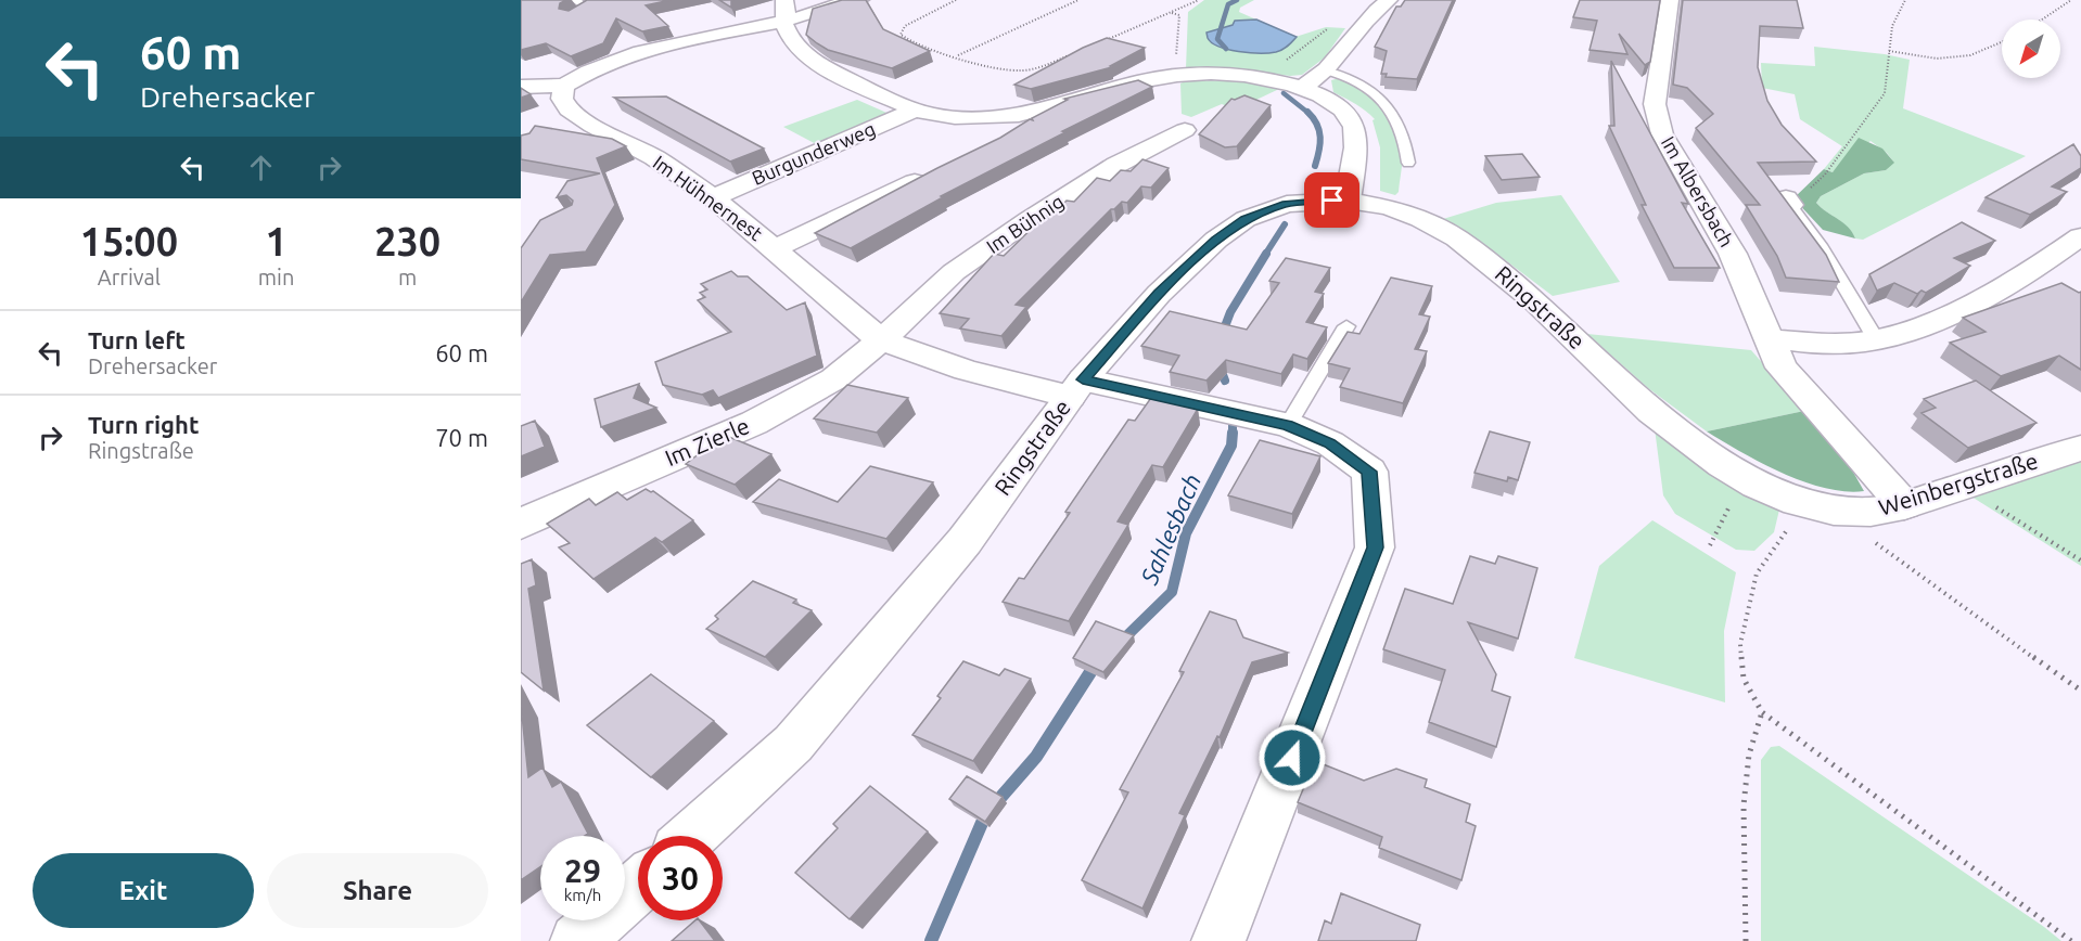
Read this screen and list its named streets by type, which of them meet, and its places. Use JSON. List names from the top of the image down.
{
  "streets": {
    "street": [
      "Burgunderweg",
      "Im Albersbach",
      "Im Hühnernest",
      "Im Bühnig",
      "Ringstraße",
      "Im Zierle",
      "Weinbergstraße"
    ]
  },
  "crossings": [
    ["Burgunderweg", "Im Hühnernest"],
    ["Im Albersbach", "Weinbergstraße"],
    ["Im Hühnernest", "Im Bühnig"],
    ["Im Hühnernest", "Ringstraße"],
    ["Im Hühnernest", "Im Zierle"],
    ["Im Bühnig", "Im Zierle"],
    ["Ringstraße", "Weinbergstraße"]
  ],
  "water": ["Sahlesbach"],
  "north": "bottom left",
  "page": {
    "turn": ["60 m", "Drehersacker"],
    "eta": [
      "15:00",
      "Arrival",
      "1",
      "min",
      "230",
      "m"
    ],
    "list": [
      {
        "name": "Turn left",
        "note": "Drehersacker",
        "value": "60 m"
      },
      {
        "name": "Turn right",
        "note": "Ringstraße",
        "value": "70 m"
      }
    ],
    "speed": "29 km/h",
    "limit": "30",
    "buttons": ["Exit", "Share"]
  }
}
